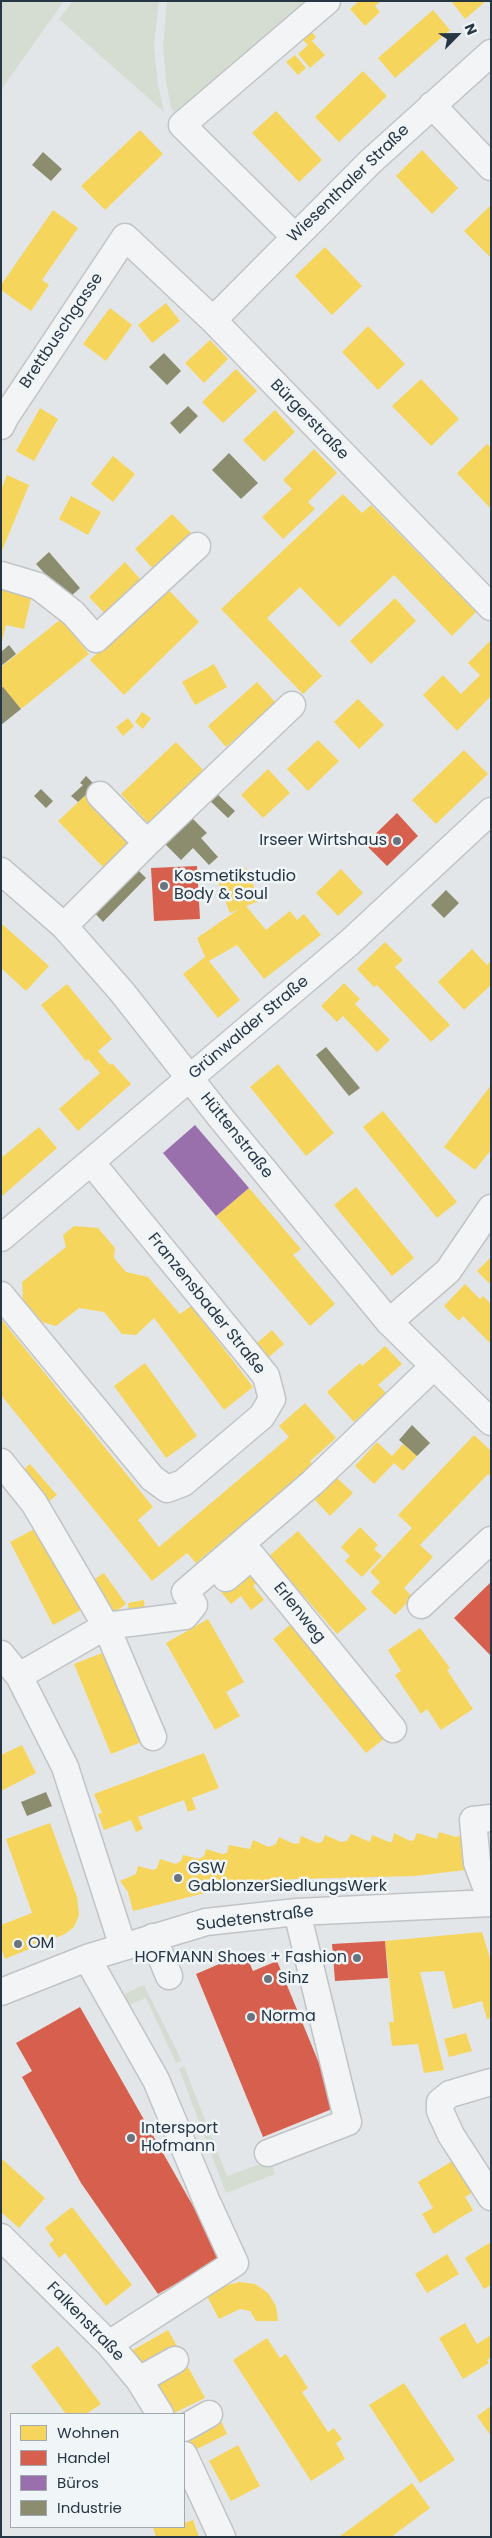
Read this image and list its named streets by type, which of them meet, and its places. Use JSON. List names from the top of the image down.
{
  "streets": {
    "street": [
      "Wiesenthaler Straße",
      "Brettbuschgasse",
      "Bürgerstraße",
      "Grünwalder Straße",
      "Hüttenstraße",
      "Franzensbader Straße",
      "Erlenweg",
      "Sudetenstraße",
      "Falkenstraße"
    ]
  },
  "crossings": [
    ["Wiesenthaler Straße", "Bürgerstraße"],
    ["Brettbuschgasse", "Bürgerstraße"],
    ["Grünwalder Straße", "Hüttenstraße"],
    ["Grünwalder Straße", "Franzensbader Straße"]
  ],
  "places": [
    "Irseer Wirtshaus",
    "Kosmetikstudio Body & Soul",
    "GSW GablonzerSiedlungsWerk",
    "OM",
    "HOFMANN Shoes + Fashion",
    "Sinz",
    "Norma",
    "Intersport Hofmann"
  ],
  "legend": [
    "Wohnen",
    "Handel",
    "Büros",
    "Industrie"
  ],
  "north": "top right"
}
